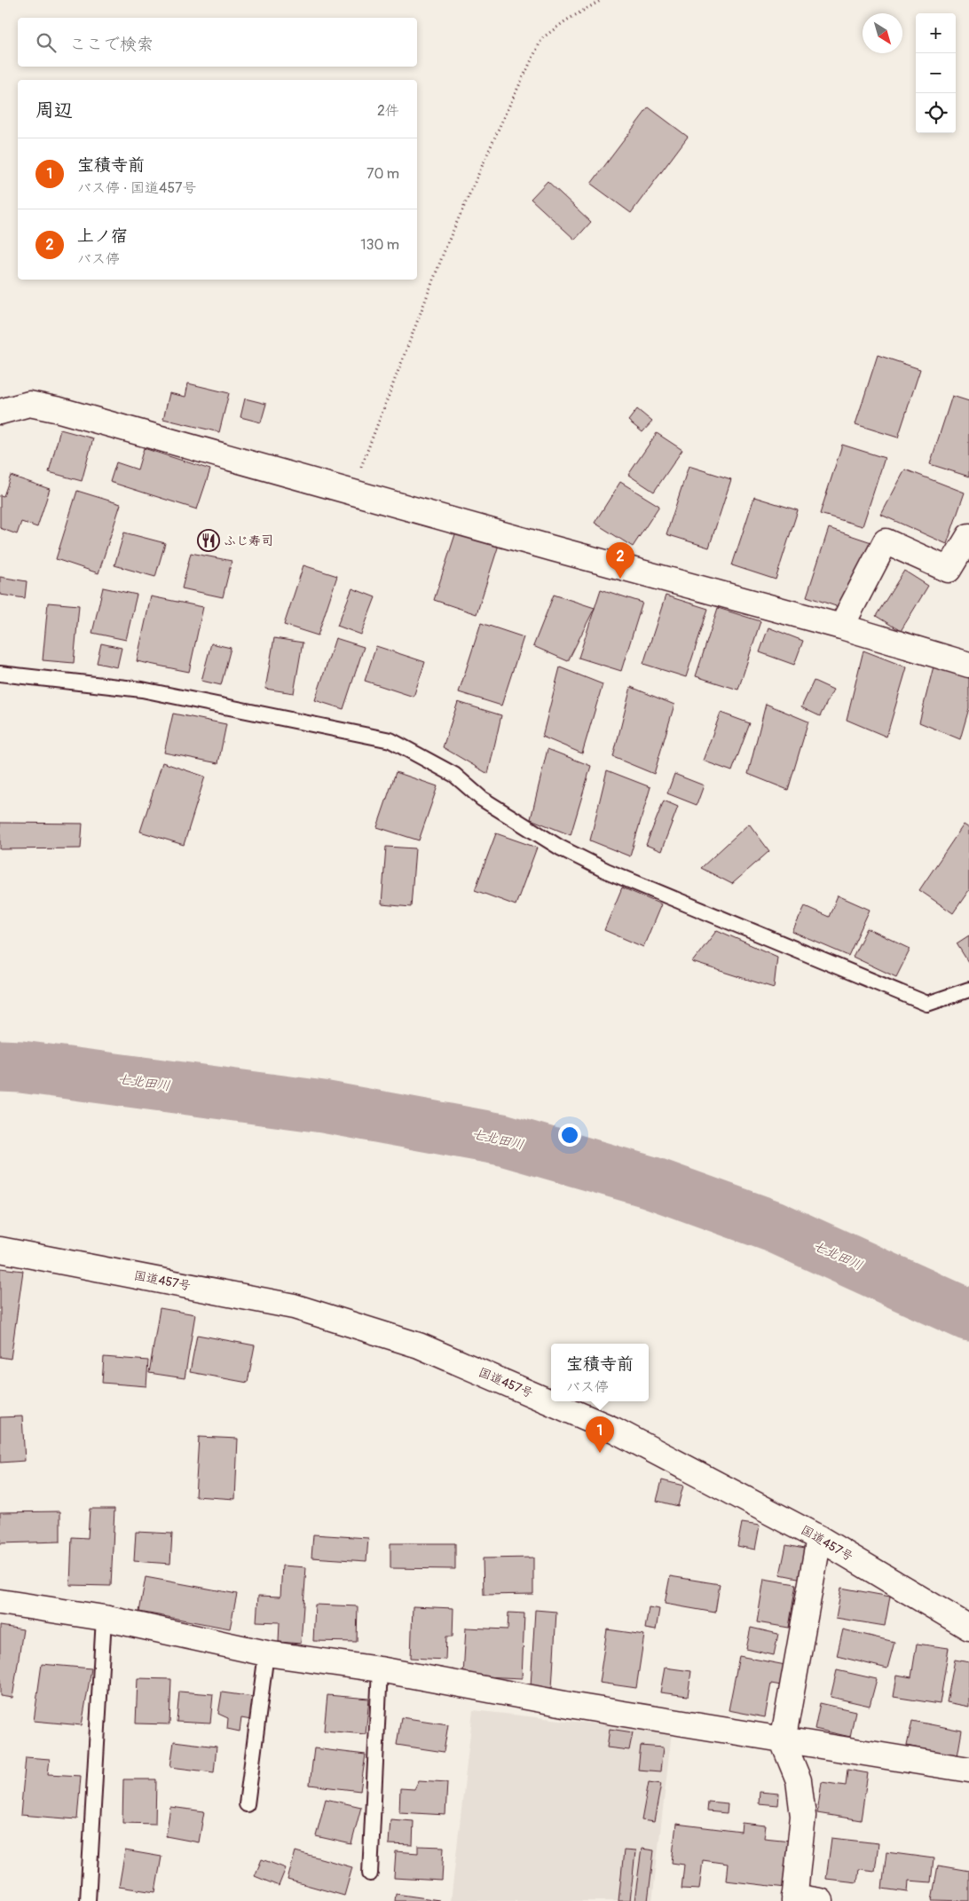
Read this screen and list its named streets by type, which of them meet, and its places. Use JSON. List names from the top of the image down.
{
  "streets": {
    "main road": ["国道457号"]
  },
  "water": ["七北田川"],
  "places": {
    "restaurant": ["ふじ寿司"]
  },
  "north": "bottom right",
  "page": {
    "map_buttons": ["+", "−"],
    "search": "ここで検索",
    "heading": ["周辺", "2件"],
    "list": [
      {
        "mark": "1",
        "name": "宝積寺前",
        "note": "バス停 · 国道457号",
        "value": "70 m"
      },
      {
        "mark": "2",
        "name": "上ノ宿",
        "note": "バス停",
        "value": "130 m"
      }
    ],
    "pins": ["2", "1"],
    "popup": ["宝積寺前", "バス停"]
  }
}
